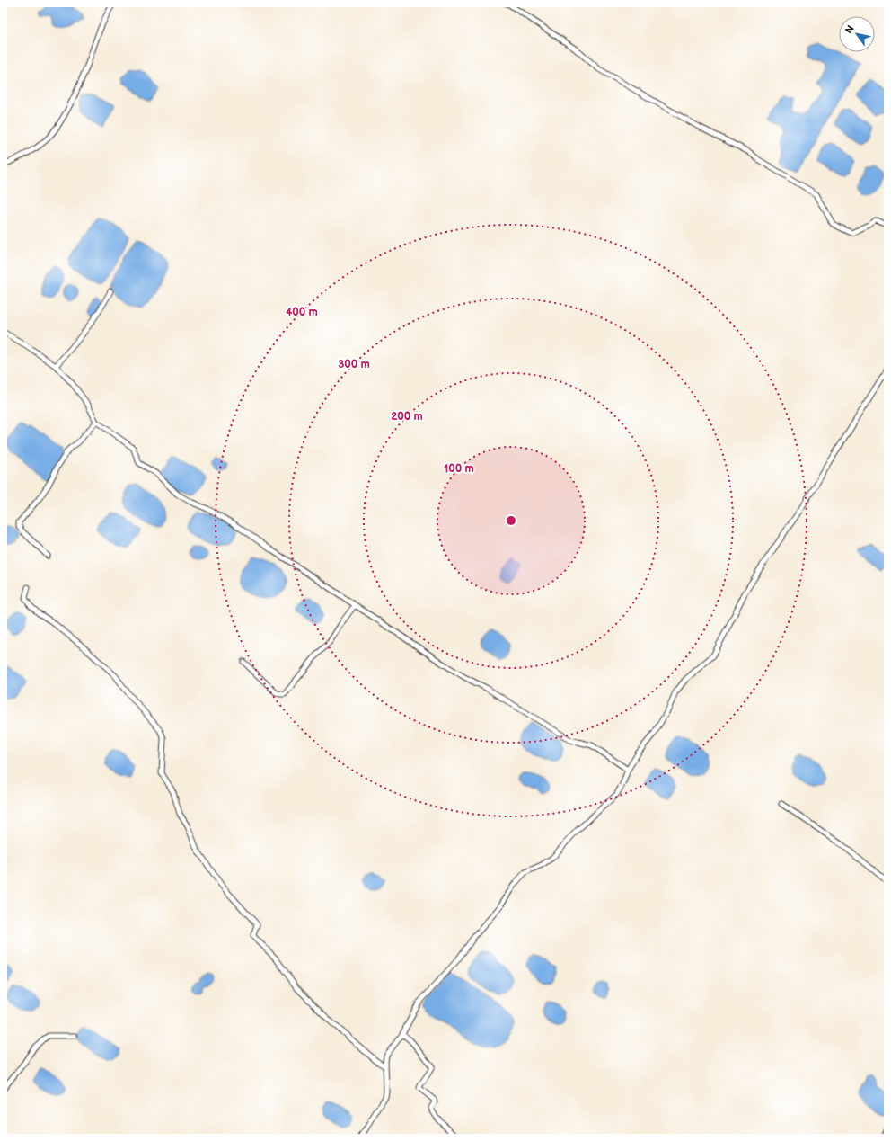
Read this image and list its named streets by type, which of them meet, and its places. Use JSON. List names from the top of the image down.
{
  "north": "top left",
  "rings": [
    "400 m",
    "300 m",
    "200 m",
    "100 m"
  ]
}
